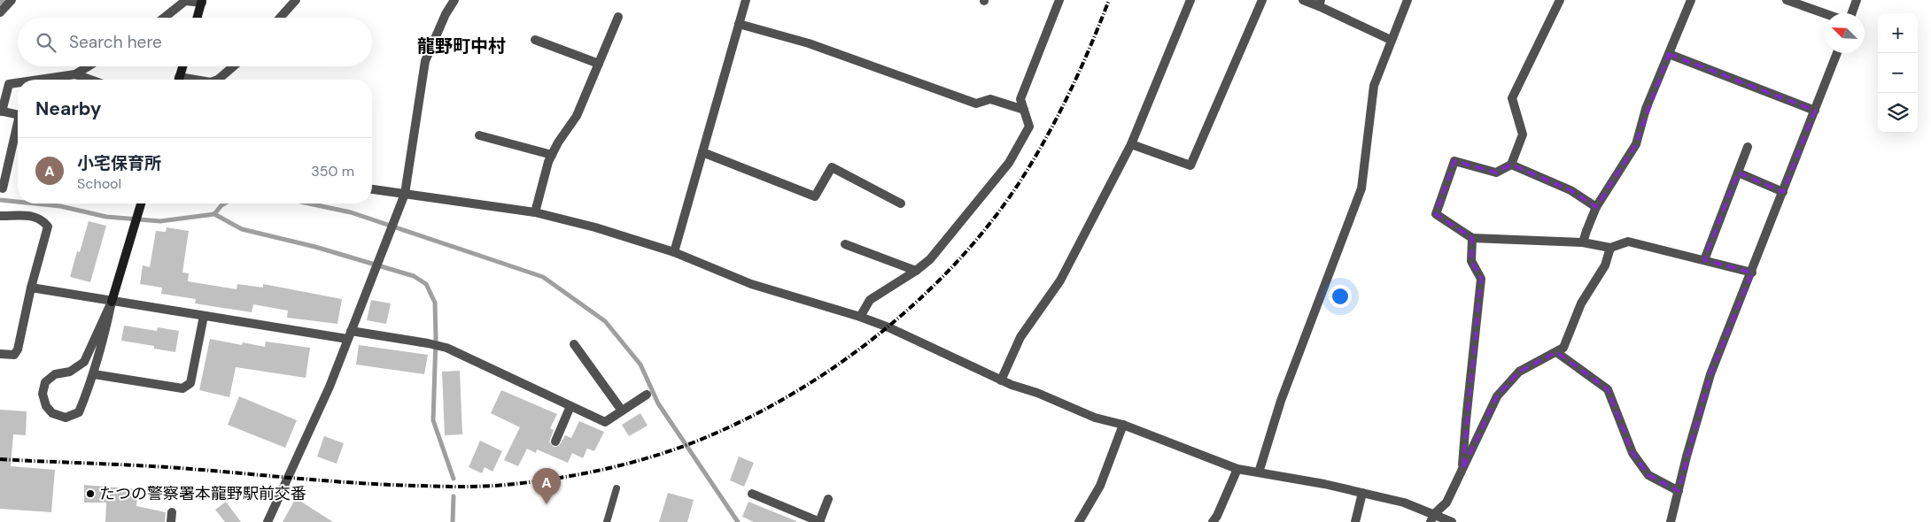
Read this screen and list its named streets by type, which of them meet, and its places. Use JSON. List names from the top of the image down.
{
  "districts": ["龍野町中村"],
  "places": ["たつの警察署本龍野駅前交番"],
  "north": "top left",
  "page": {
    "map_buttons": ["+", "−"],
    "search": "Search here",
    "heading": "Nearby",
    "list": [
      {
        "mark": "A",
        "name": "小宅保育所",
        "note": "School",
        "value": "350 m"
      }
    ],
    "pins": "A"
  }
}
